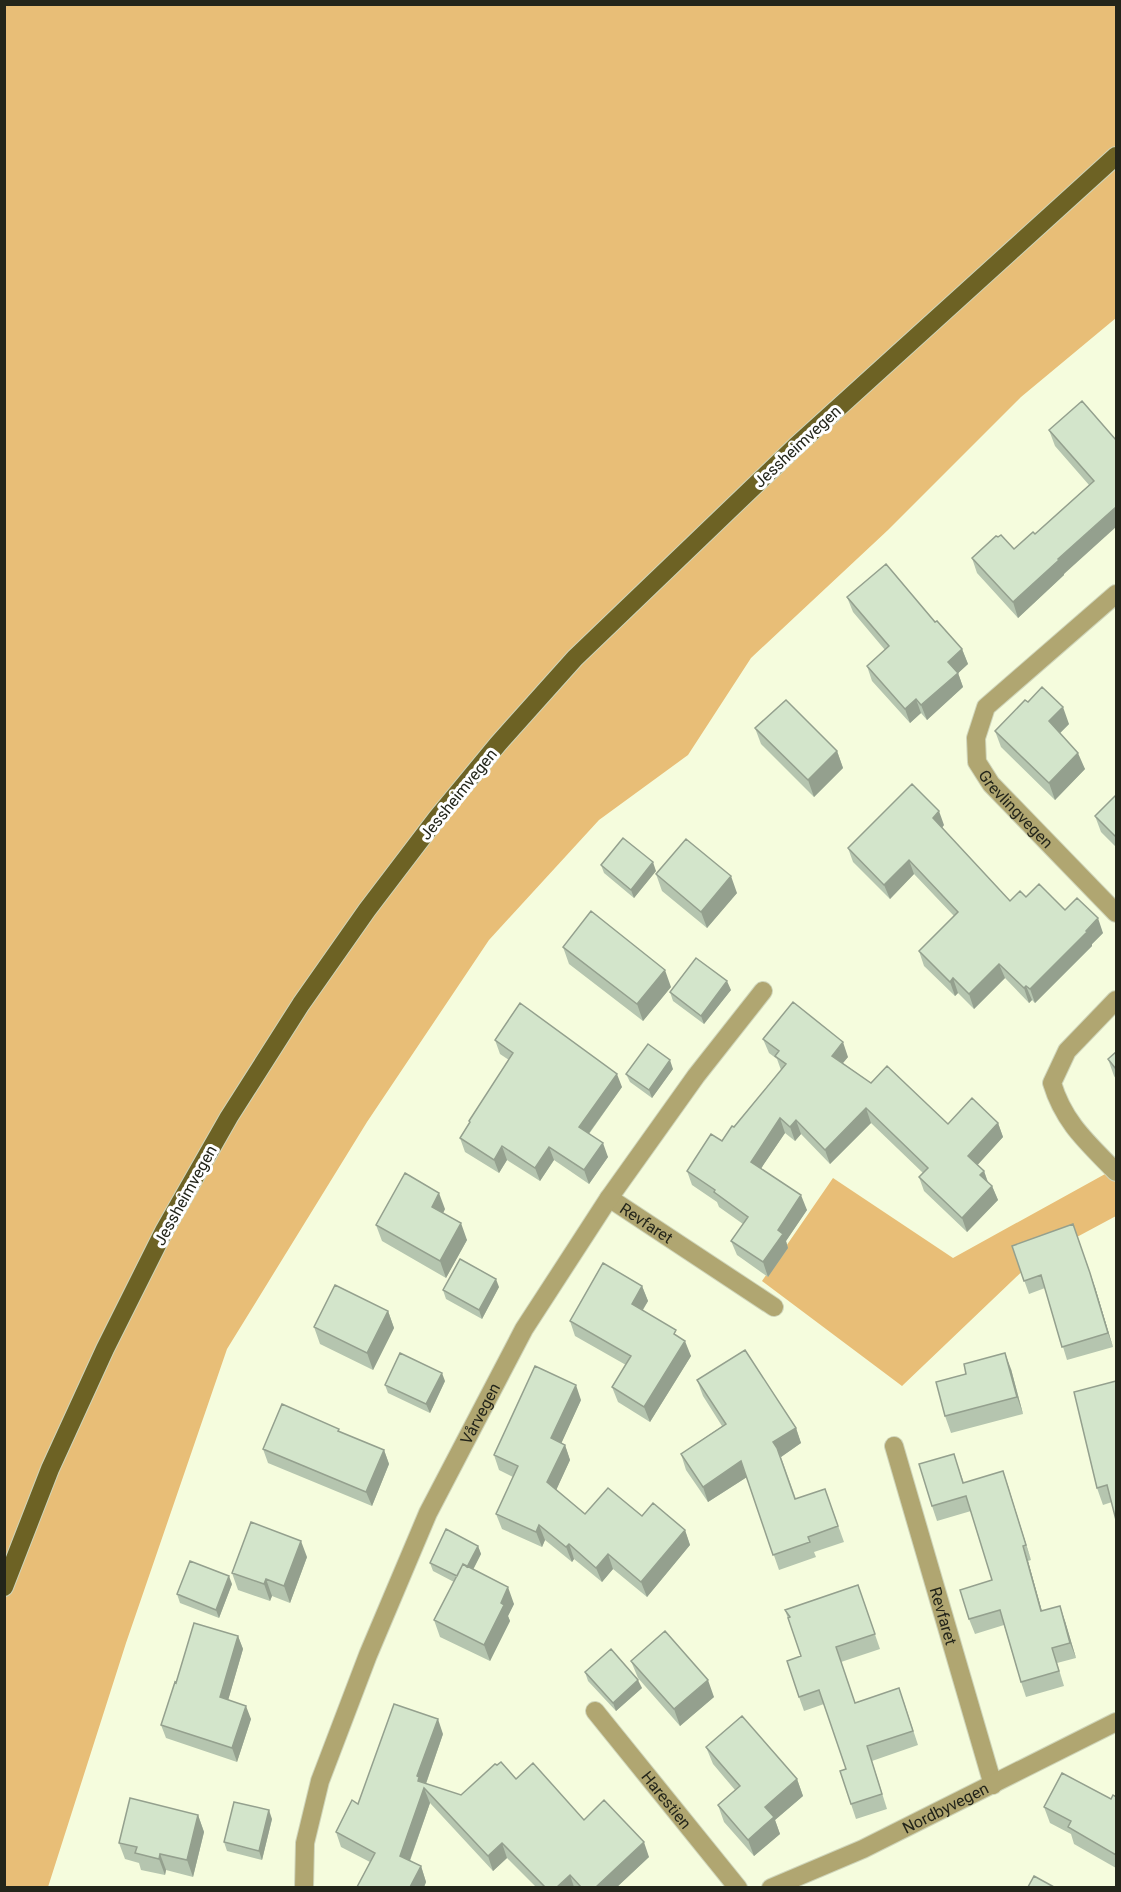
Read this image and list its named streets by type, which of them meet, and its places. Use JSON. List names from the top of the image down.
{
  "streets": {
    "main road": ["Jessheimvegen"],
    "street": [
      "Grevlingvegen",
      "Revfaret",
      "Vårvegen",
      "Harestien",
      "Nordbyvegen"
    ]
  },
  "crossings": [
    ["Revfaret", "Vårvegen"],
    ["Revfaret", "Nordbyvegen"]
  ]
}
